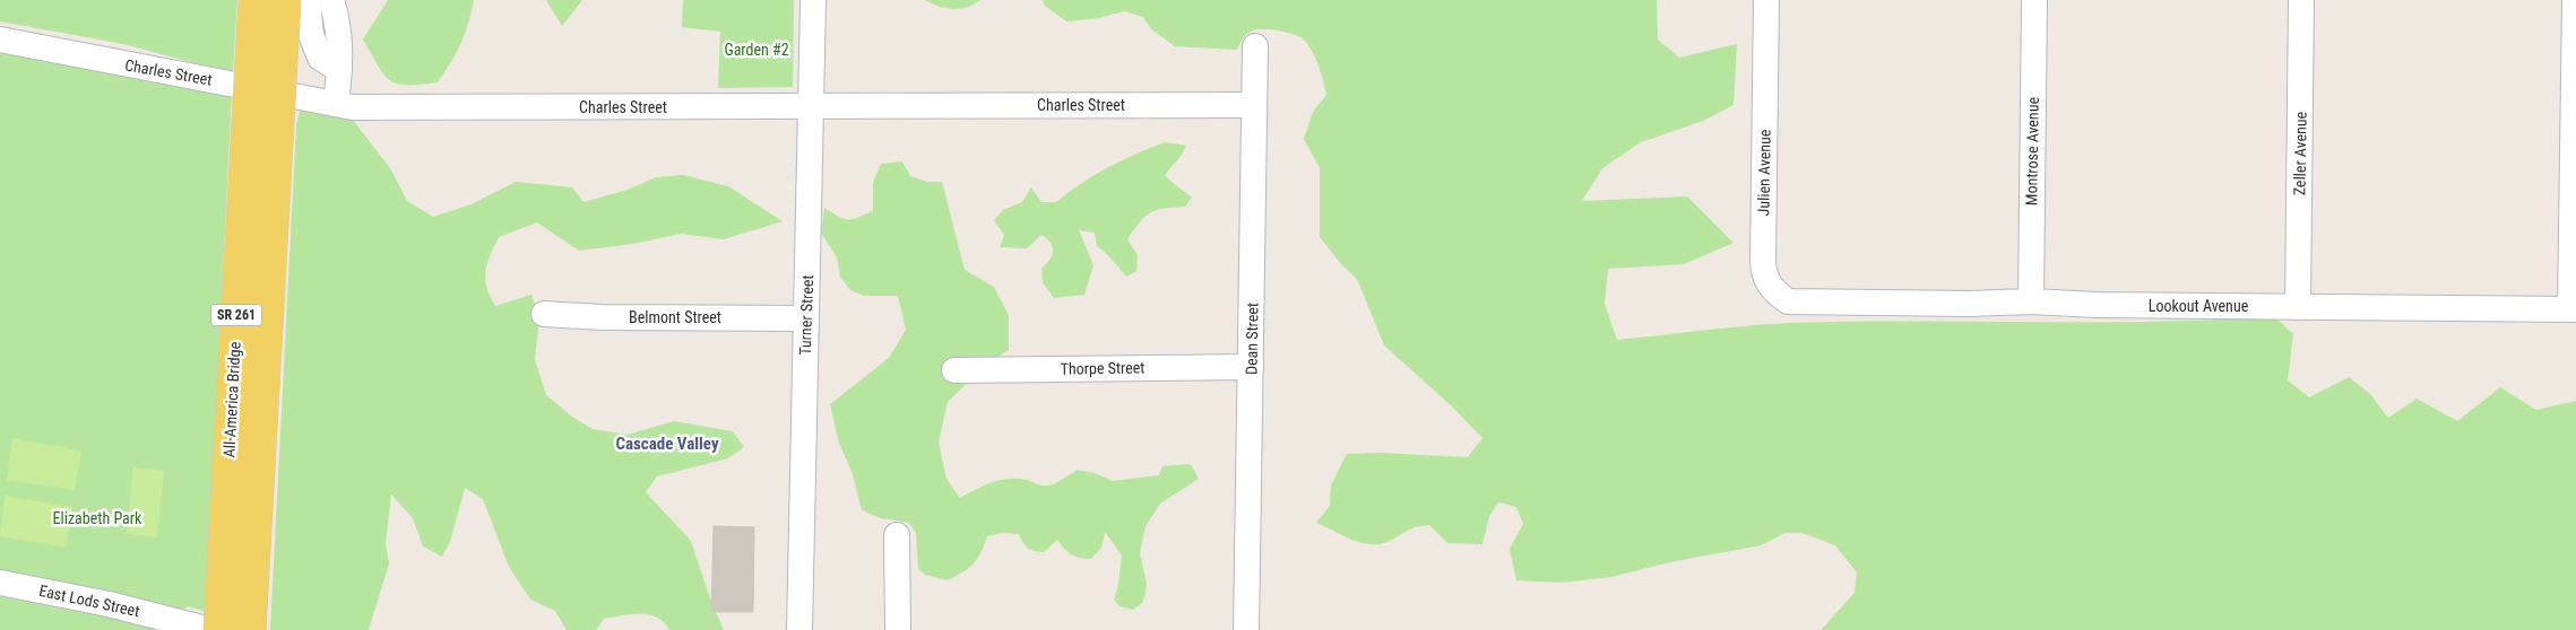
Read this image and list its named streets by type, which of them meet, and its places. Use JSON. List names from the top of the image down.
{
  "streets": {
    "main road": ["SR 261", "All-America Bridge"],
    "street": [
      "Charles Street",
      "Montrose Avenue",
      "Zeller Avenue",
      "Julien Avenue",
      "Lookout Avenue",
      "Turner Street",
      "Belmont Street",
      "Dean Street",
      "Thorpe Street",
      "East Lods Street"
    ]
  },
  "crossings": [
    ["Charles Street", "Turner Street"],
    ["Charles Street", "Dean Street"],
    ["Montrose Avenue", "Lookout Avenue"],
    ["Zeller Avenue", "Lookout Avenue"],
    ["Julien Avenue", "Lookout Avenue"],
    ["Turner Street", "Belmont Street"],
    ["Dean Street", "Thorpe Street"]
  ],
  "districts": ["Cascade Valley"],
  "parks": ["Garden #2", "Elizabeth Park"]
}
